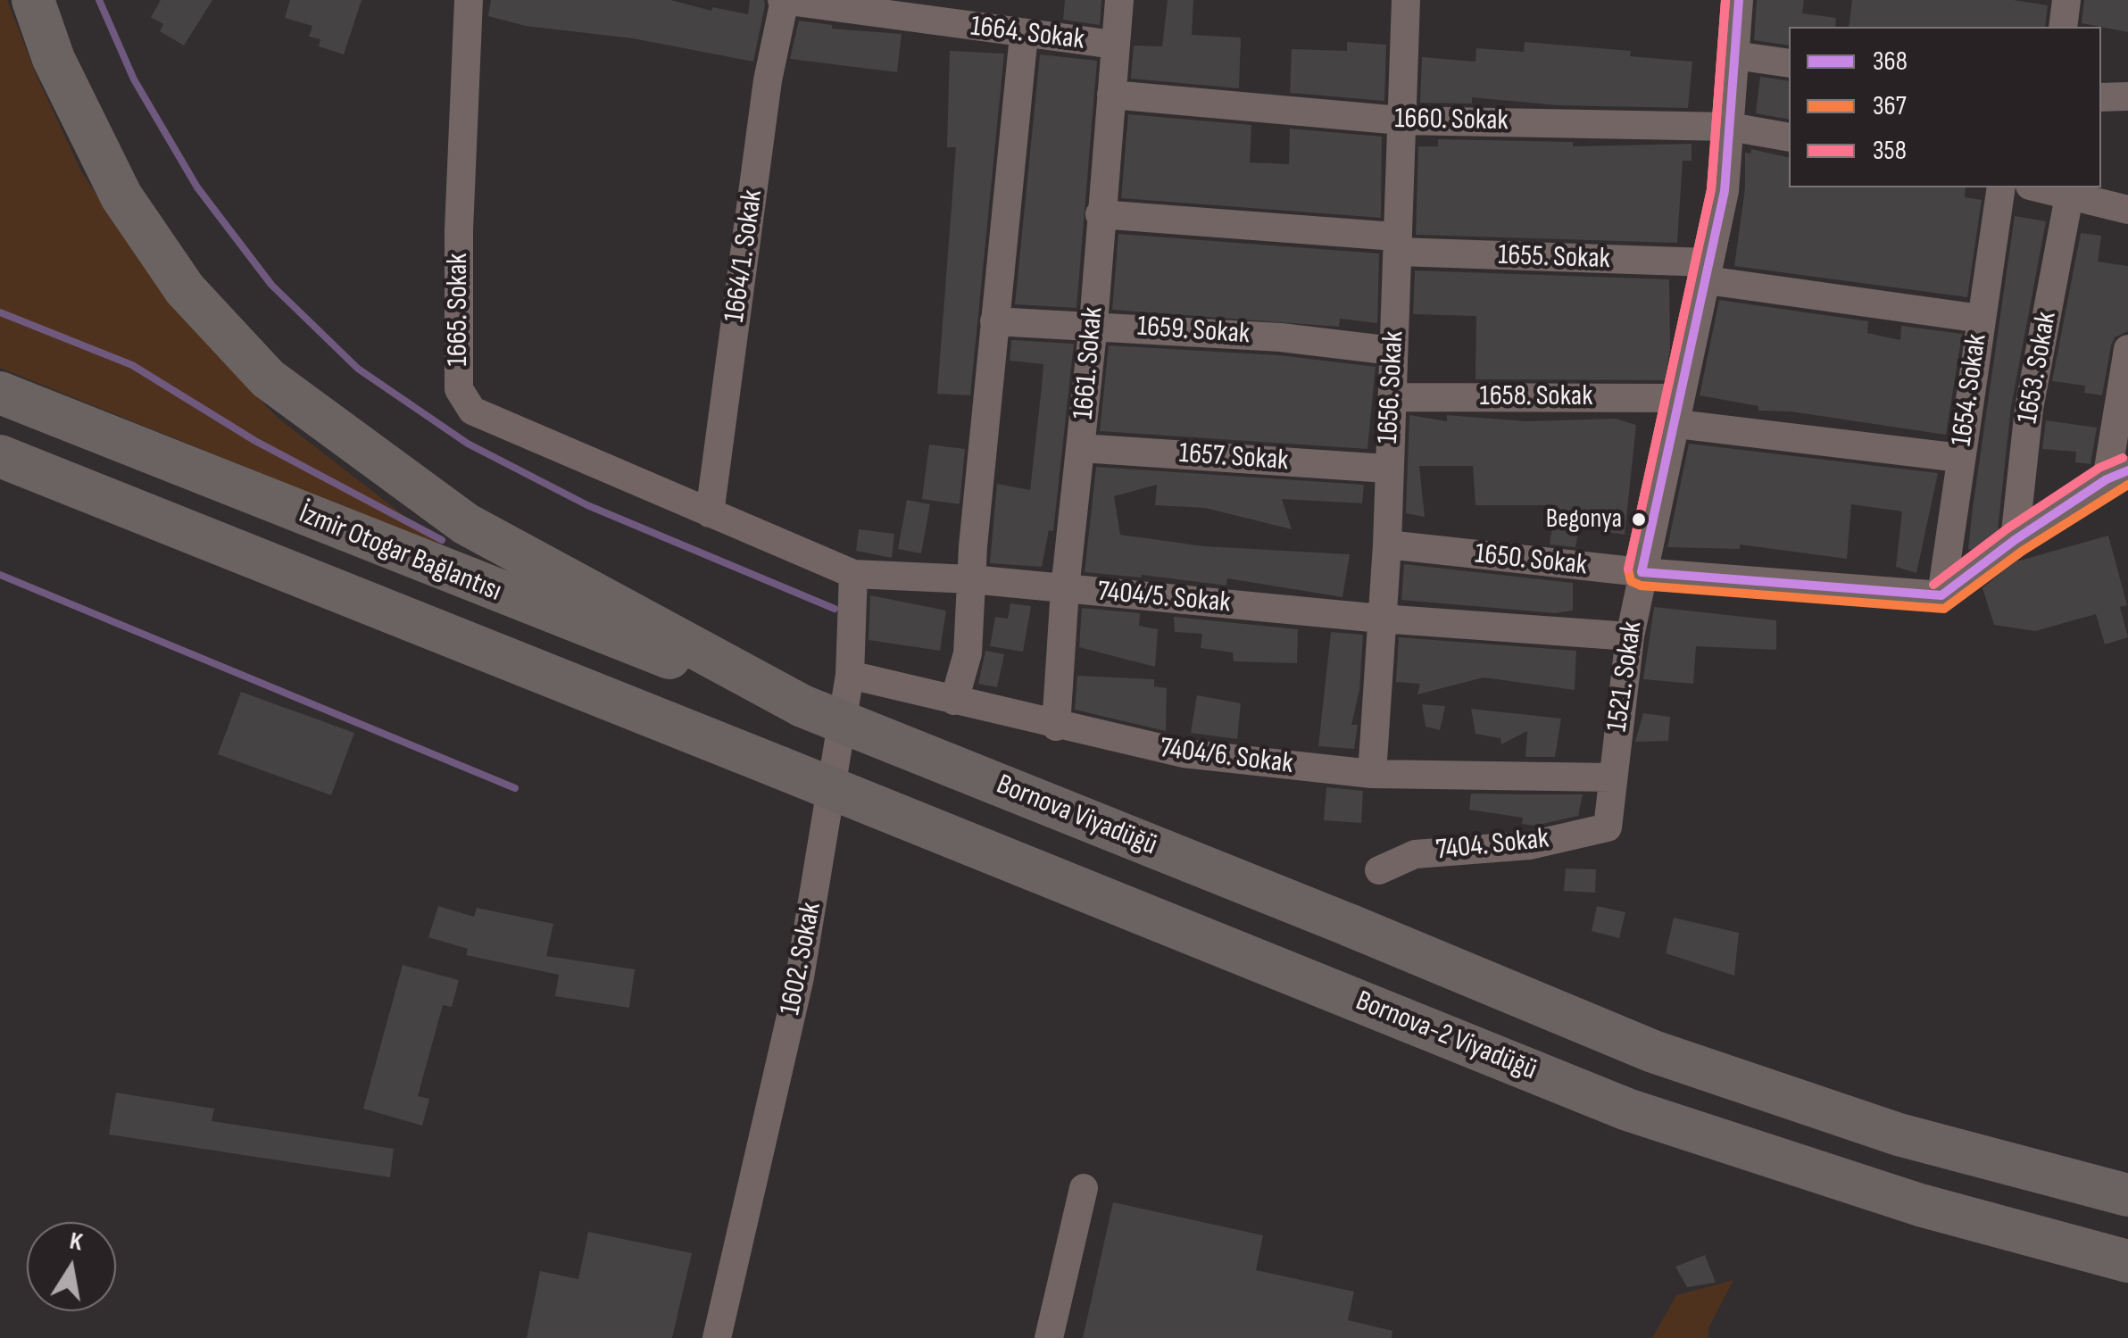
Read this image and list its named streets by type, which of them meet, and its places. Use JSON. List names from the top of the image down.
{
  "streets": {
    "highway": ["İzmir Otogar Bağlantısı", "Bornova Viyadüğü", "Bornova-2 Viyadüğü"],
    "street": [
      "1664. Sokak",
      "1660. Sokak",
      "1664/1. Sokak",
      "1655. Sokak",
      "1665. Sokak",
      "1659. Sokak",
      "1661. Sokak",
      "1653. Sokak",
      "1656. Sokak",
      "1654. Sokak",
      "1658. Sokak",
      "1657. Sokak",
      "1650. Sokak",
      "7404/5. Sokak",
      "1521. Sokak",
      "7404/6. Sokak",
      "7404. Sokak",
      "1602. Sokak"
    ]
  },
  "crossings": [
    ["1664. Sokak", "1664/1. Sokak"],
    ["1664. Sokak", "1661. Sokak"],
    ["1660. Sokak", "1661. Sokak"],
    ["1660. Sokak", "1656. Sokak"],
    ["1660. Sokak", "1521. Sokak"],
    ["1664/1. Sokak", "1665. Sokak"],
    ["1664/1. Sokak", "7404/5. Sokak"],
    ["1655. Sokak", "1661. Sokak"],
    ["1655. Sokak", "1656. Sokak"],
    ["1655. Sokak", "1654. Sokak"],
    ["1655. Sokak", "1521. Sokak"],
    ["1665. Sokak", "7404/5. Sokak"],
    ["1659. Sokak", "1661. Sokak"],
    ["1659. Sokak", "1656. Sokak"],
    ["1661. Sokak", "1657. Sokak"],
    ["1661. Sokak", "7404/5. Sokak"],
    ["1661. Sokak", "7404/6. Sokak"],
    ["1656. Sokak", "1658. Sokak"],
    ["1656. Sokak", "1657. Sokak"],
    ["1656. Sokak", "1650. Sokak"],
    ["1656. Sokak", "7404/5. Sokak"],
    ["1656. Sokak", "7404/6. Sokak"],
    ["1654. Sokak", "1658. Sokak"],
    ["1654. Sokak", "1650. Sokak"],
    ["1658. Sokak", "1521. Sokak"],
    ["İzmir Otogar Bağlantısı", "Bornova Viyadüğü"],
    ["İzmir Otogar Bağlantısı", "Bornova-2 Viyadüğü"],
    ["1650. Sokak", "1521. Sokak"],
    ["7404/5. Sokak", "1521. Sokak"],
    ["7404/5. Sokak", "1602. Sokak"],
    ["1521. Sokak", "7404/6. Sokak"],
    ["1521. Sokak", "7404. Sokak"],
    ["7404/6. Sokak", "1602. Sokak"]
  ],
  "places": ["Begonya"],
  "lines": ["transit line 368", "transit line 367", "transit line 358"],
  "legend": ["368", "367", "358"],
  "north": "top"
}
